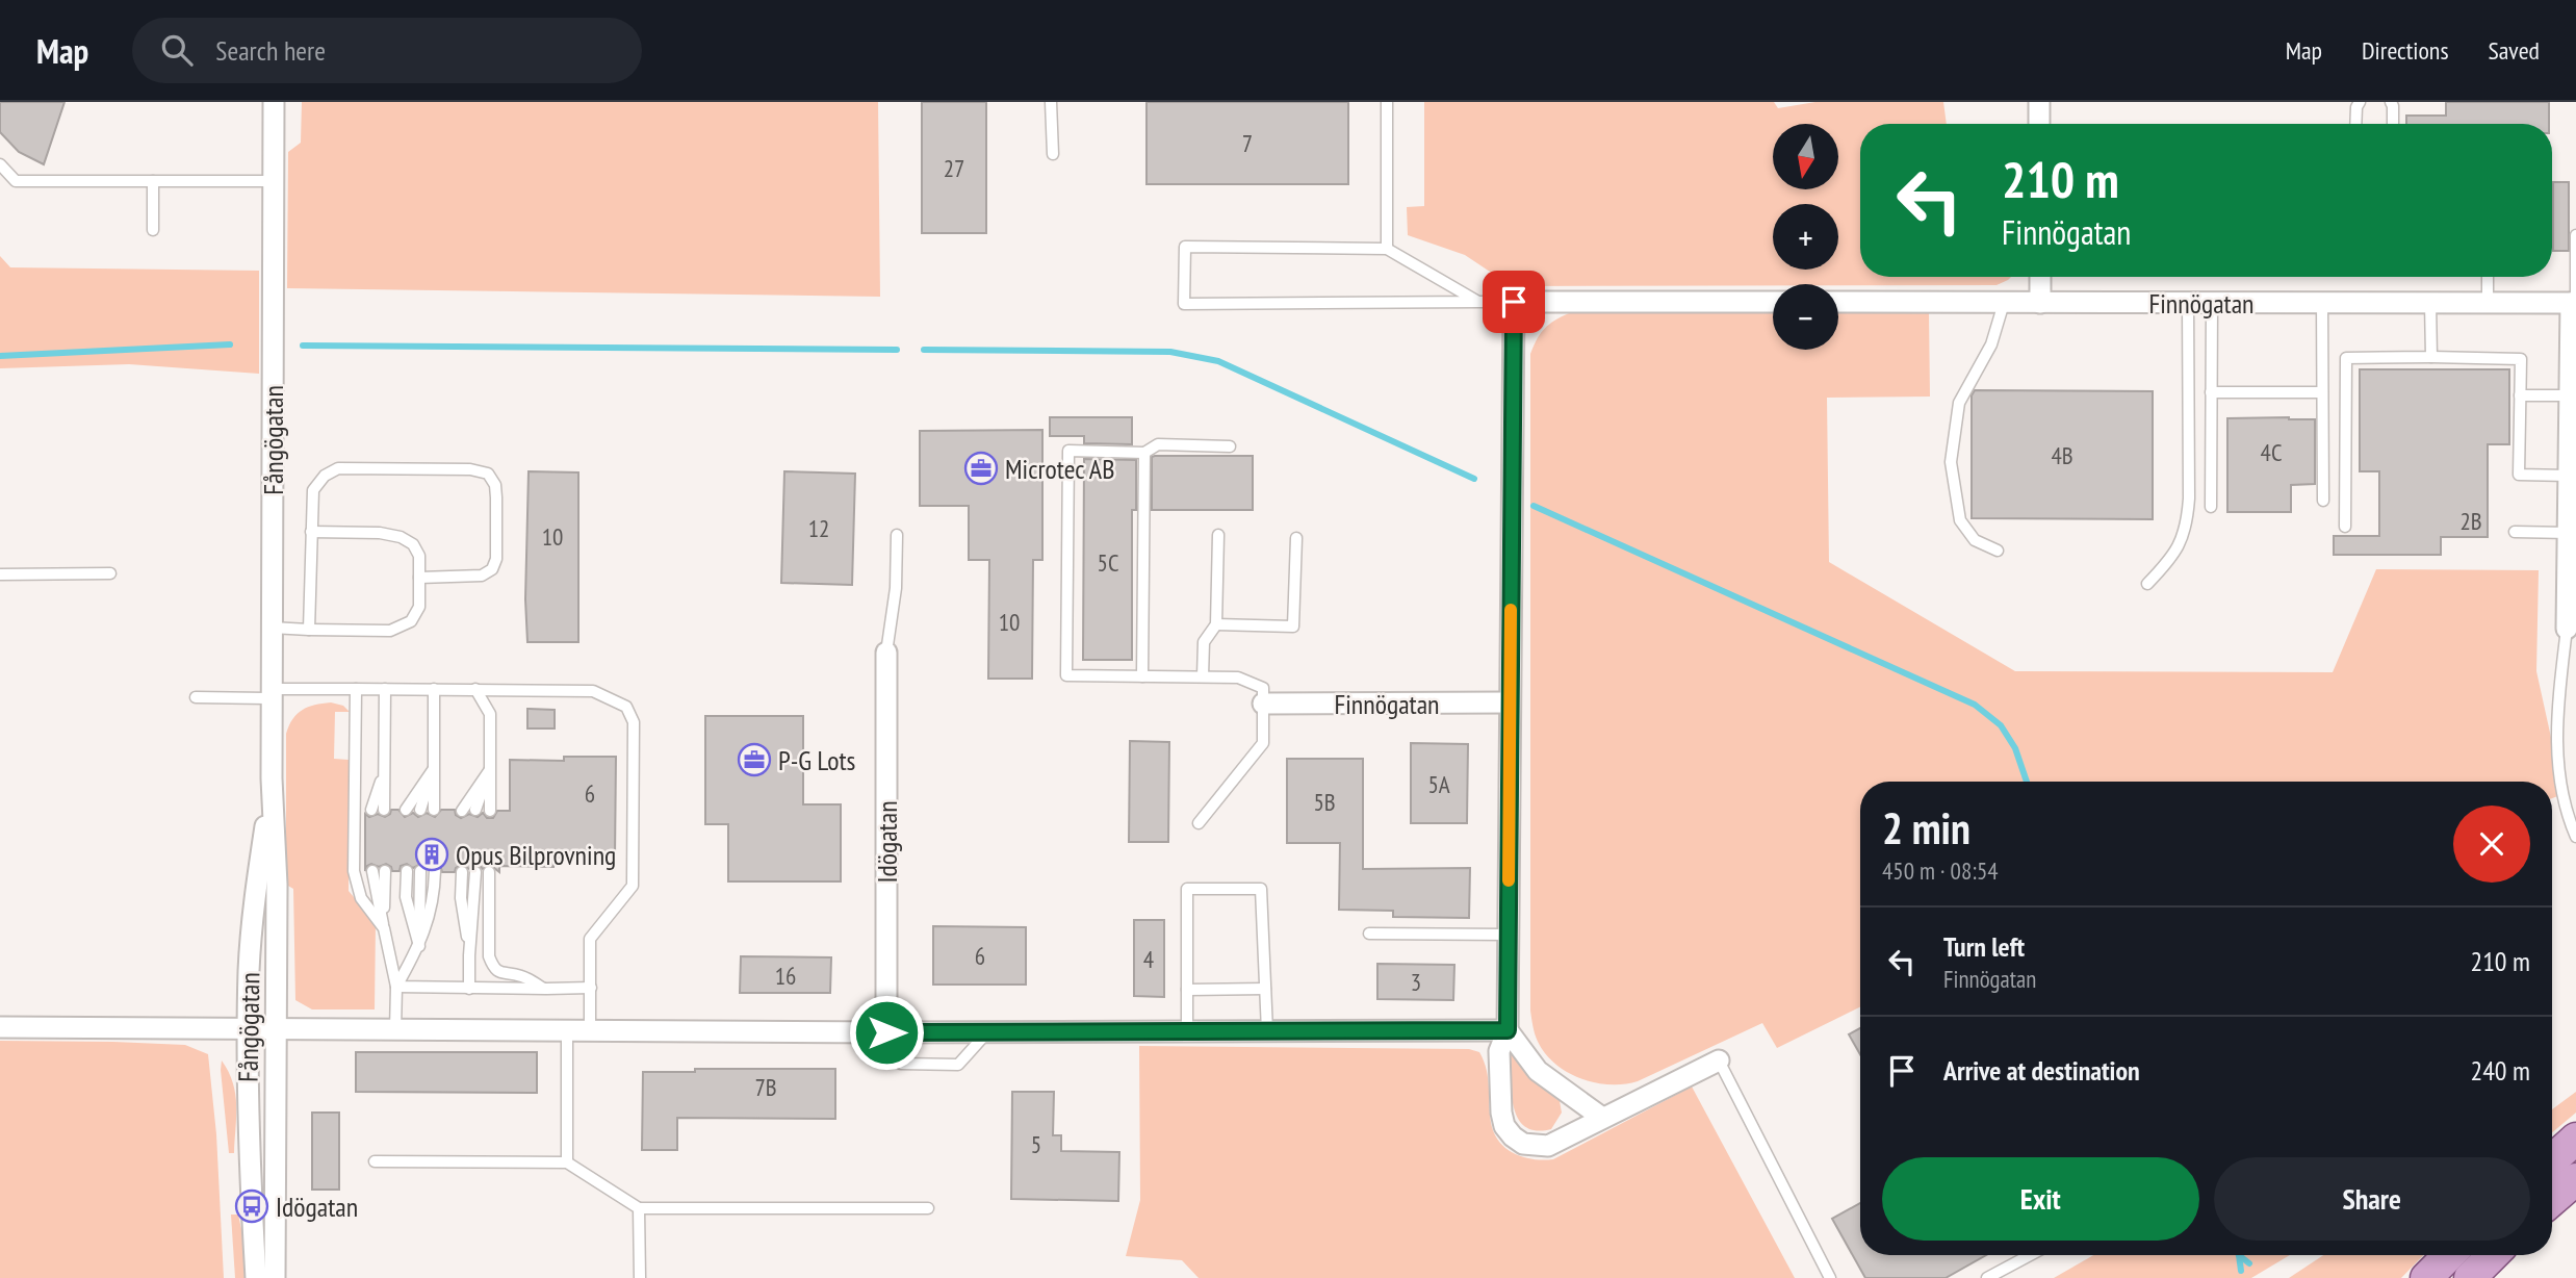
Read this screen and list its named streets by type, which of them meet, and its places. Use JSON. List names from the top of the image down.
{
  "streets": {
    "street": ["Finnögatan", "Fångögatan", "Idögatan"]
  },
  "places": {
    "office": ["Microtec AB", "P-G Lots"],
    "building": ["Opus Bilprovning"],
    "bus stop": ["Idögatan"]
  },
  "house_numbers": [
    "7",
    "27",
    "4C",
    "4B",
    "2B",
    "12",
    "10",
    "5C",
    "10",
    "5A",
    "6",
    "5B",
    "6",
    "4",
    "16",
    "3",
    "7B",
    "5"
  ],
  "north": "bottom",
  "page": {
    "header": "Map",
    "search": "Search here",
    "nav": ["Map", "Directions", "Saved"],
    "map_buttons": ["+", "−"],
    "turn": ["210 m", "Finnögatan"],
    "heading": ["2 min", "450 m · 08:54"],
    "list": [
      {
        "name": "Turn left",
        "note": "Finnögatan",
        "value": "210 m"
      },
      {
        "name": "Arrive at destination",
        "value": "240 m"
      }
    ],
    "buttons": ["Exit", "Share"]
  }
}
